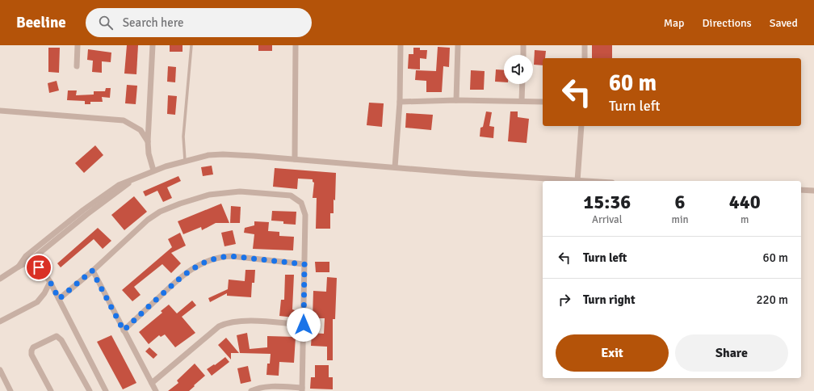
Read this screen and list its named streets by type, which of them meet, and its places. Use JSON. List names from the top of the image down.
{
  "page": {
    "header": "Beeline",
    "search": "Search here",
    "nav": ["Map", "Directions", "Saved"],
    "turn": ["60 m", "Turn left"],
    "eta": [
      "15:36",
      "Arrival",
      "6",
      "min",
      "440",
      "m"
    ],
    "list": [
      {
        "name": "Turn left",
        "value": "60 m"
      },
      {
        "name": "Turn right",
        "value": "220 m"
      }
    ],
    "buttons": ["Exit", "Share"]
  }
}
